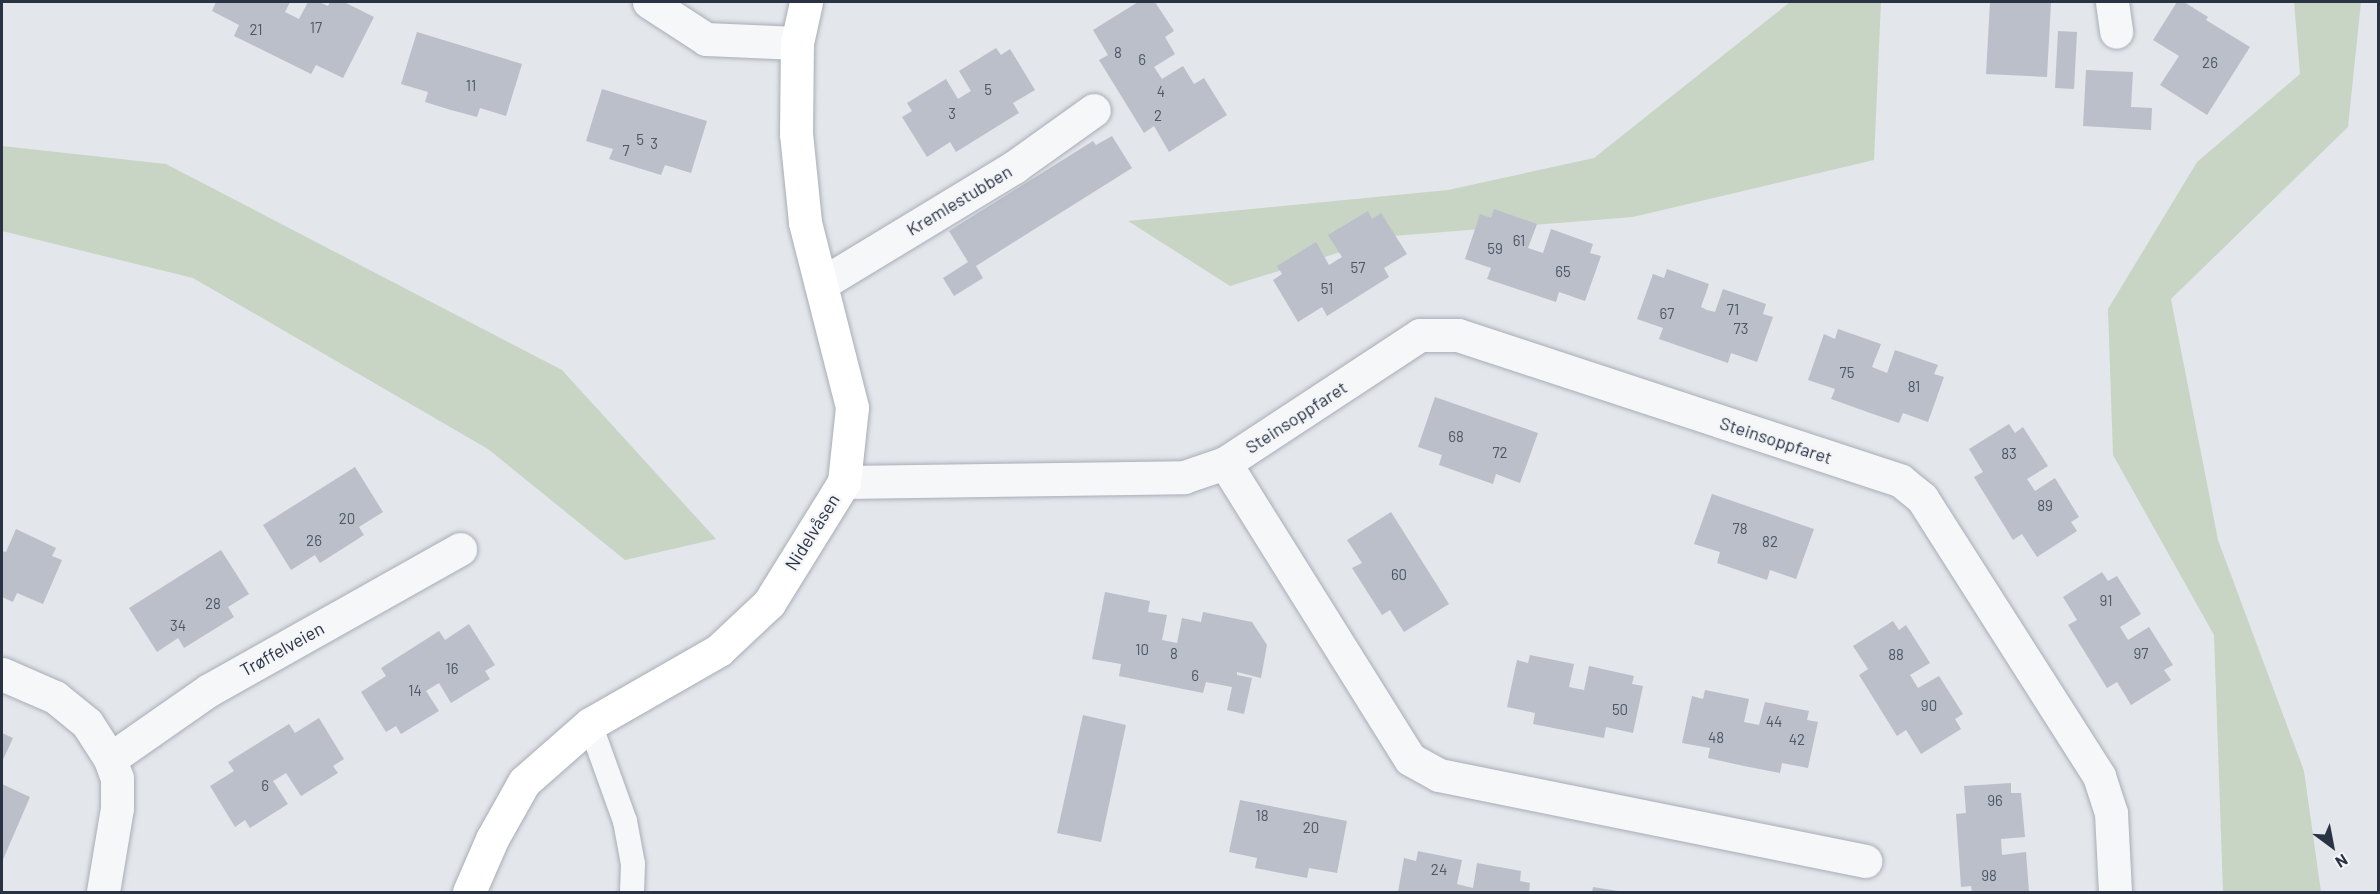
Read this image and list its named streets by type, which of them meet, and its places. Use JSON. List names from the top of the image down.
{
  "streets": {
    "street": [
      "Kremlestubben",
      "Steinsoppfaret",
      "Nidelvåsen",
      "Trøffelveien"
    ]
  },
  "crossings": [
    ["Kremlestubben", "Nidelvåsen"],
    ["Steinsoppfaret", "Nidelvåsen"]
  ],
  "house_numbers": [
    "17",
    "21",
    "8",
    "6",
    "26",
    "11",
    "5",
    "4",
    "3",
    "2",
    "5",
    "3",
    "7",
    "61",
    "59",
    "57",
    "65",
    "51",
    "71",
    "67",
    "73",
    "75",
    "81",
    "68",
    "72",
    "83",
    "89",
    "20",
    "78",
    "26",
    "82",
    "60",
    "91",
    "28",
    "34",
    "10",
    "8",
    "97",
    "88",
    "16",
    "6",
    "14",
    "90",
    "50",
    "44",
    "48",
    "42",
    "6",
    "96",
    "18",
    "20",
    "24",
    "98"
  ],
  "north": "bottom right"
}
